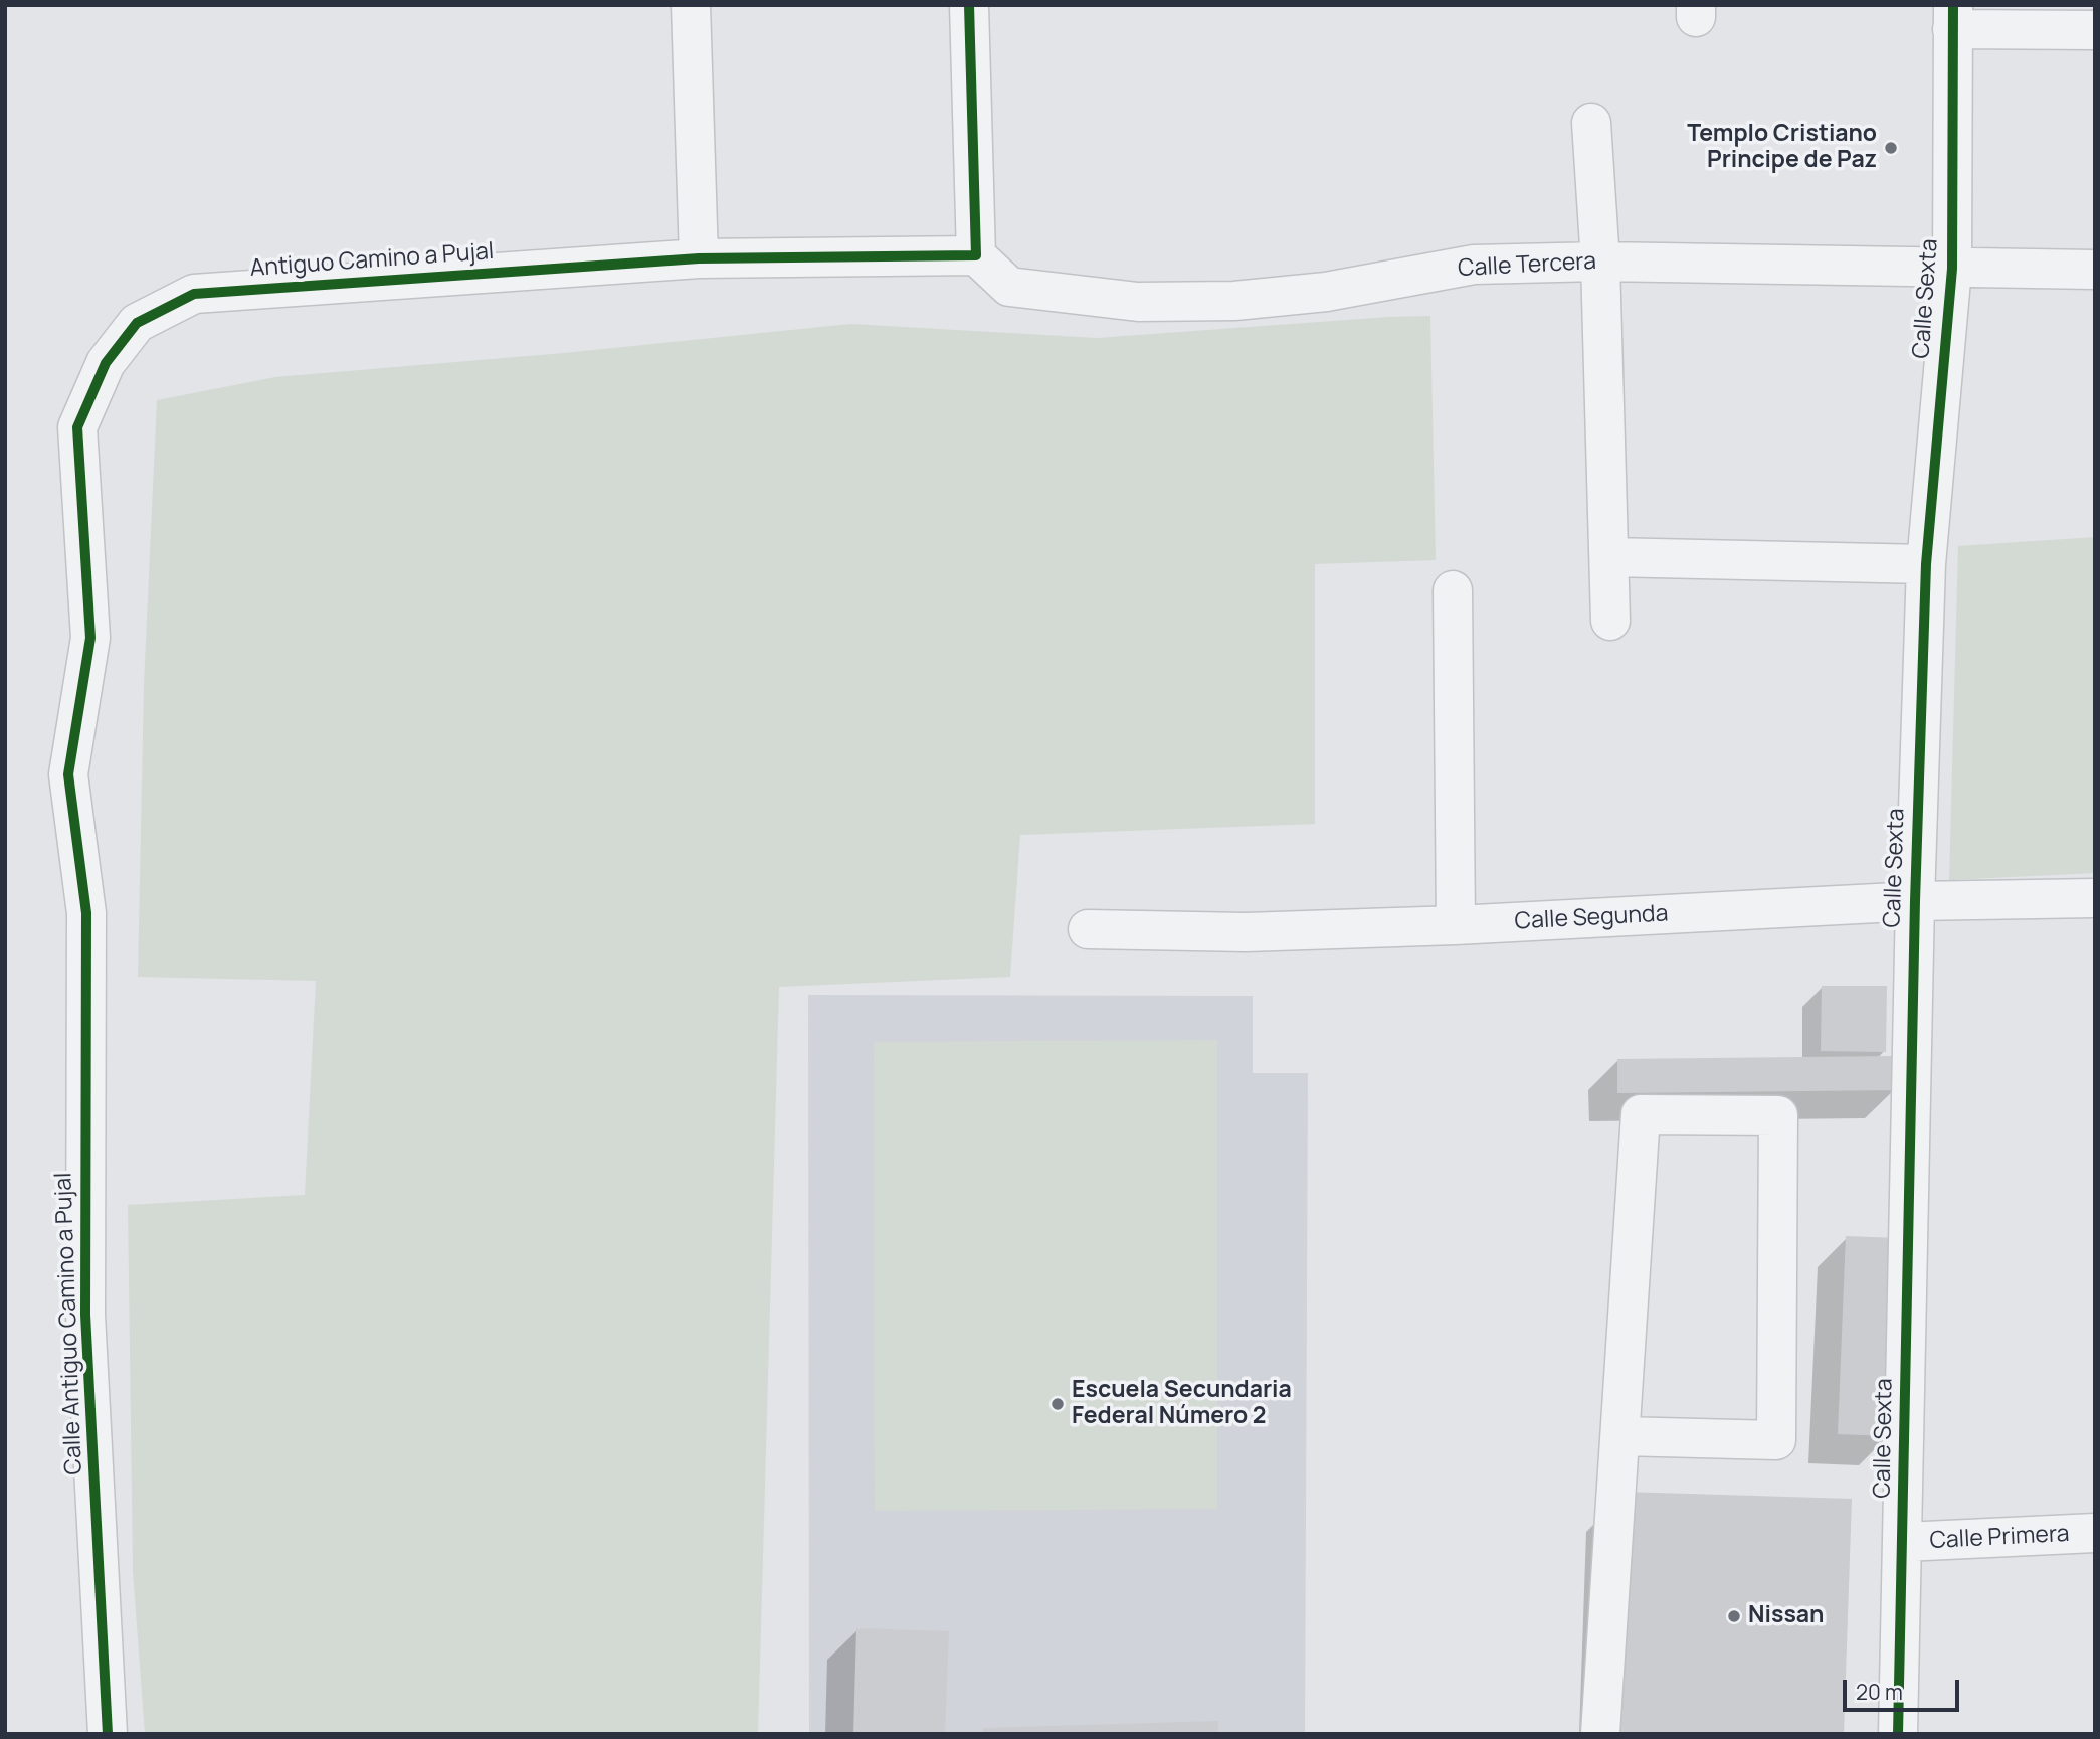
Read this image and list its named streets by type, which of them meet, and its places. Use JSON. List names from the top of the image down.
{
  "streets": {
    "street": [
      "Antiguo Camino a Pujal",
      "Calle Tercera",
      "Calle Sexta",
      "Calle Segunda",
      "Calle Antiguo Camino a Pujal",
      "Calle Primera"
    ]
  },
  "crossings": [
    ["Antiguo Camino a Pujal", "Calle Tercera"],
    ["Antiguo Camino a Pujal", "Calle Antiguo Camino a Pujal"],
    ["Calle Tercera", "Calle Sexta"],
    ["Calle Sexta", "Calle Segunda"],
    ["Calle Sexta", "Calle Primera"]
  ],
  "places": ["Templo Cristiano Principe de Paz", "Escuela Secundaria Federal Número 2", "Nissan"],
  "scale_bar": "20 m"
}
